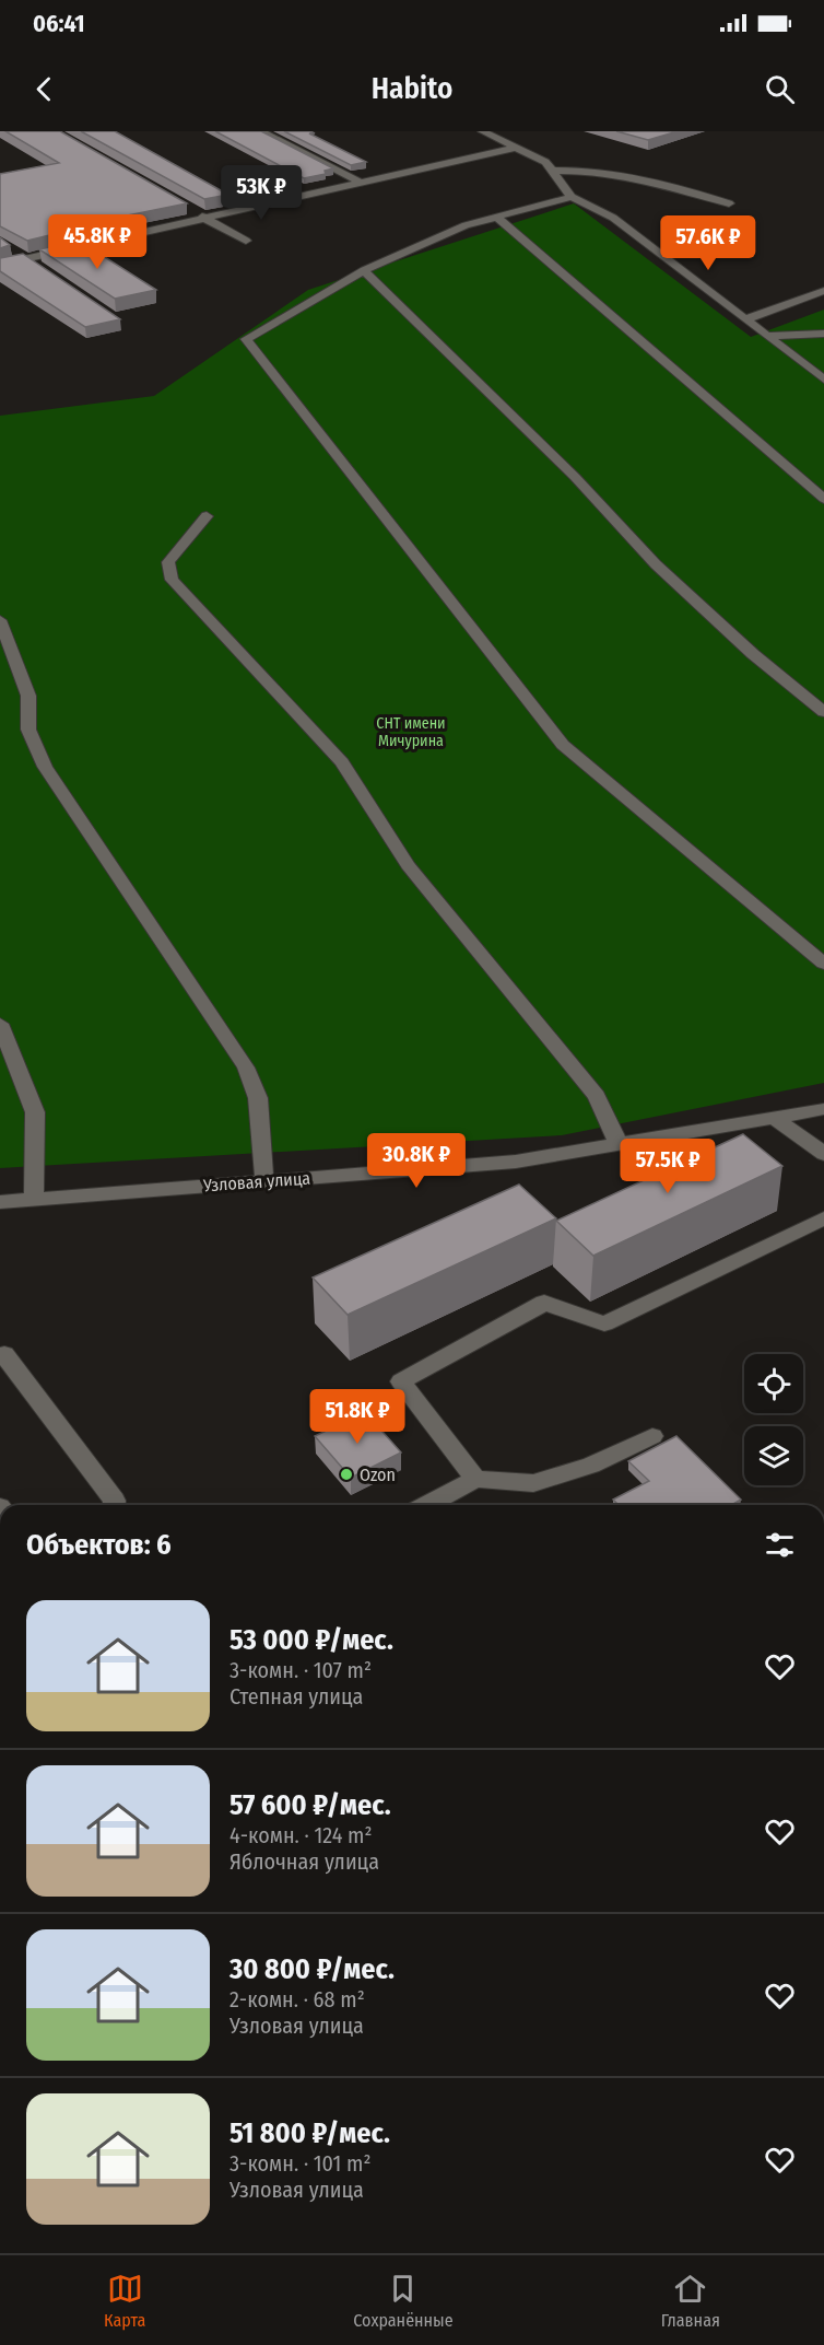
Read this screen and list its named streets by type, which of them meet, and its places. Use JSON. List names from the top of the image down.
{
  "streets": {
    "street": ["Узловая улица"]
  },
  "parks": ["СНТ имени Мичурина"],
  "places": ["Ozon"],
  "page": {
    "status": "06:41",
    "header": "Habito",
    "price": [
      "53K ₽",
      "45.8K ₽",
      "57.6K ₽",
      "30.8K ₽",
      "57.5K ₽",
      "51.8K ₽"
    ],
    "heading": "Объектов: 6",
    "list": [
      {
        "name": "53 000 ₽/мес.",
        "note": "3-комн. · 107 m² · Степная улица"
      },
      {
        "name": "57 600 ₽/мес.",
        "note": "4-комн. · 124 m² · Яблочная улица"
      },
      {
        "name": "30 800 ₽/мес.",
        "note": "2-комн. · 68 m² · Узловая улица"
      },
      {
        "name": "51 800 ₽/мес.",
        "note": "3-комн. · 101 m² · Узловая улица"
      }
    ],
    "tabs": ["Карта", "Сохранённые", "Главная"]
  }
}
